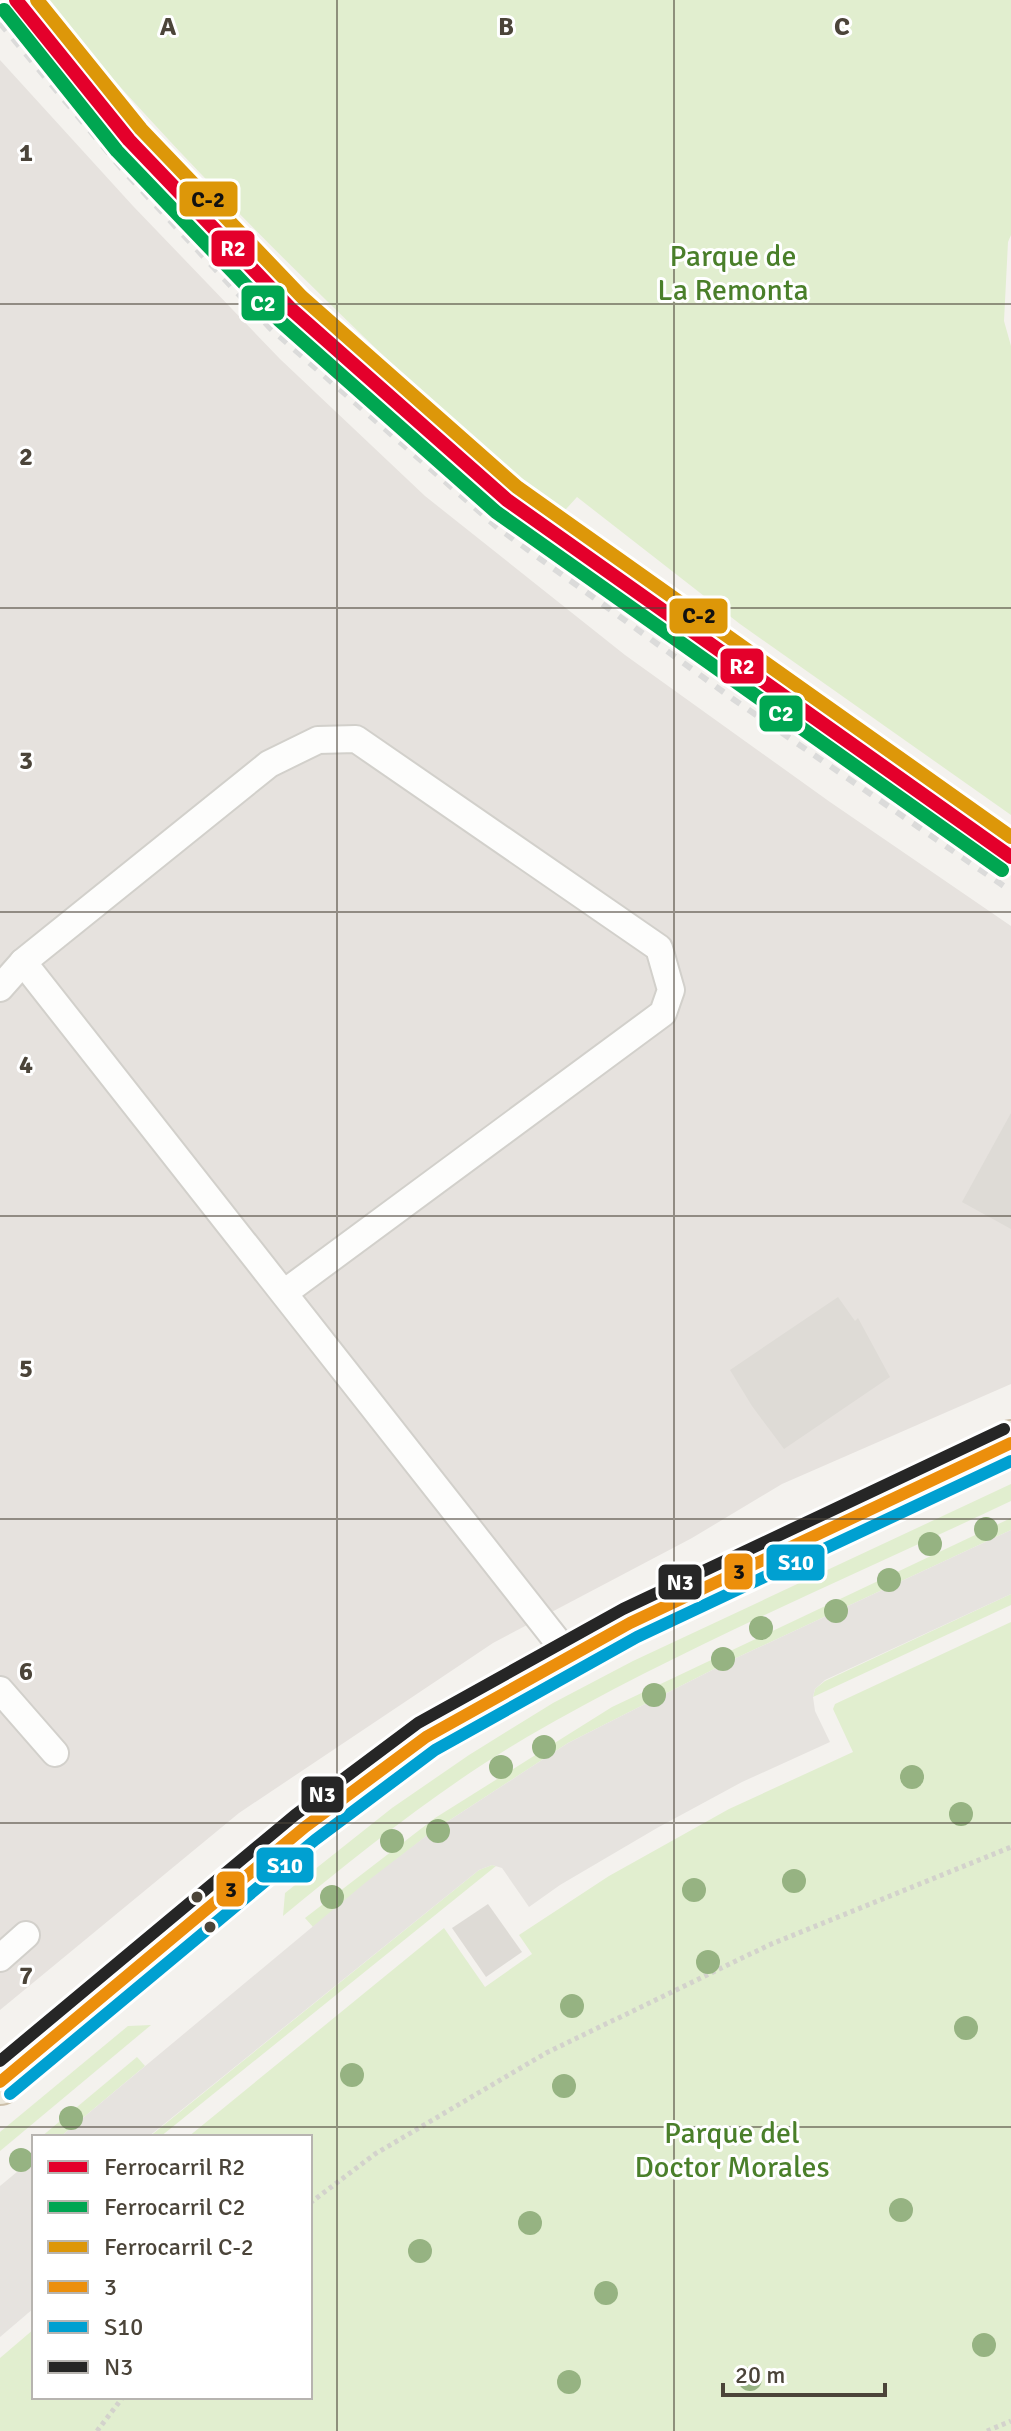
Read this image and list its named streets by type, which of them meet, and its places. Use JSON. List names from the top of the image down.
{
  "parks": ["Parque de La Remonta", "Parque del Doctor Morales"],
  "lines": [
    "rail line R2",
    "rail line C-2",
    "rail line C2",
    "transit line N3",
    "transit line 3",
    "transit line S10"
  ],
  "legend": [
    "Ferrocarril R2",
    "Ferrocarril C2",
    "Ferrocarril C-2",
    "3",
    "S10",
    "N3"
  ],
  "scale_bar": "20 m",
  "grid": {
    "columns": ["A", "B", "C"],
    "rows": [
      "1",
      "2",
      "3",
      "4",
      "5",
      "6",
      "7"
    ]
  }
}
